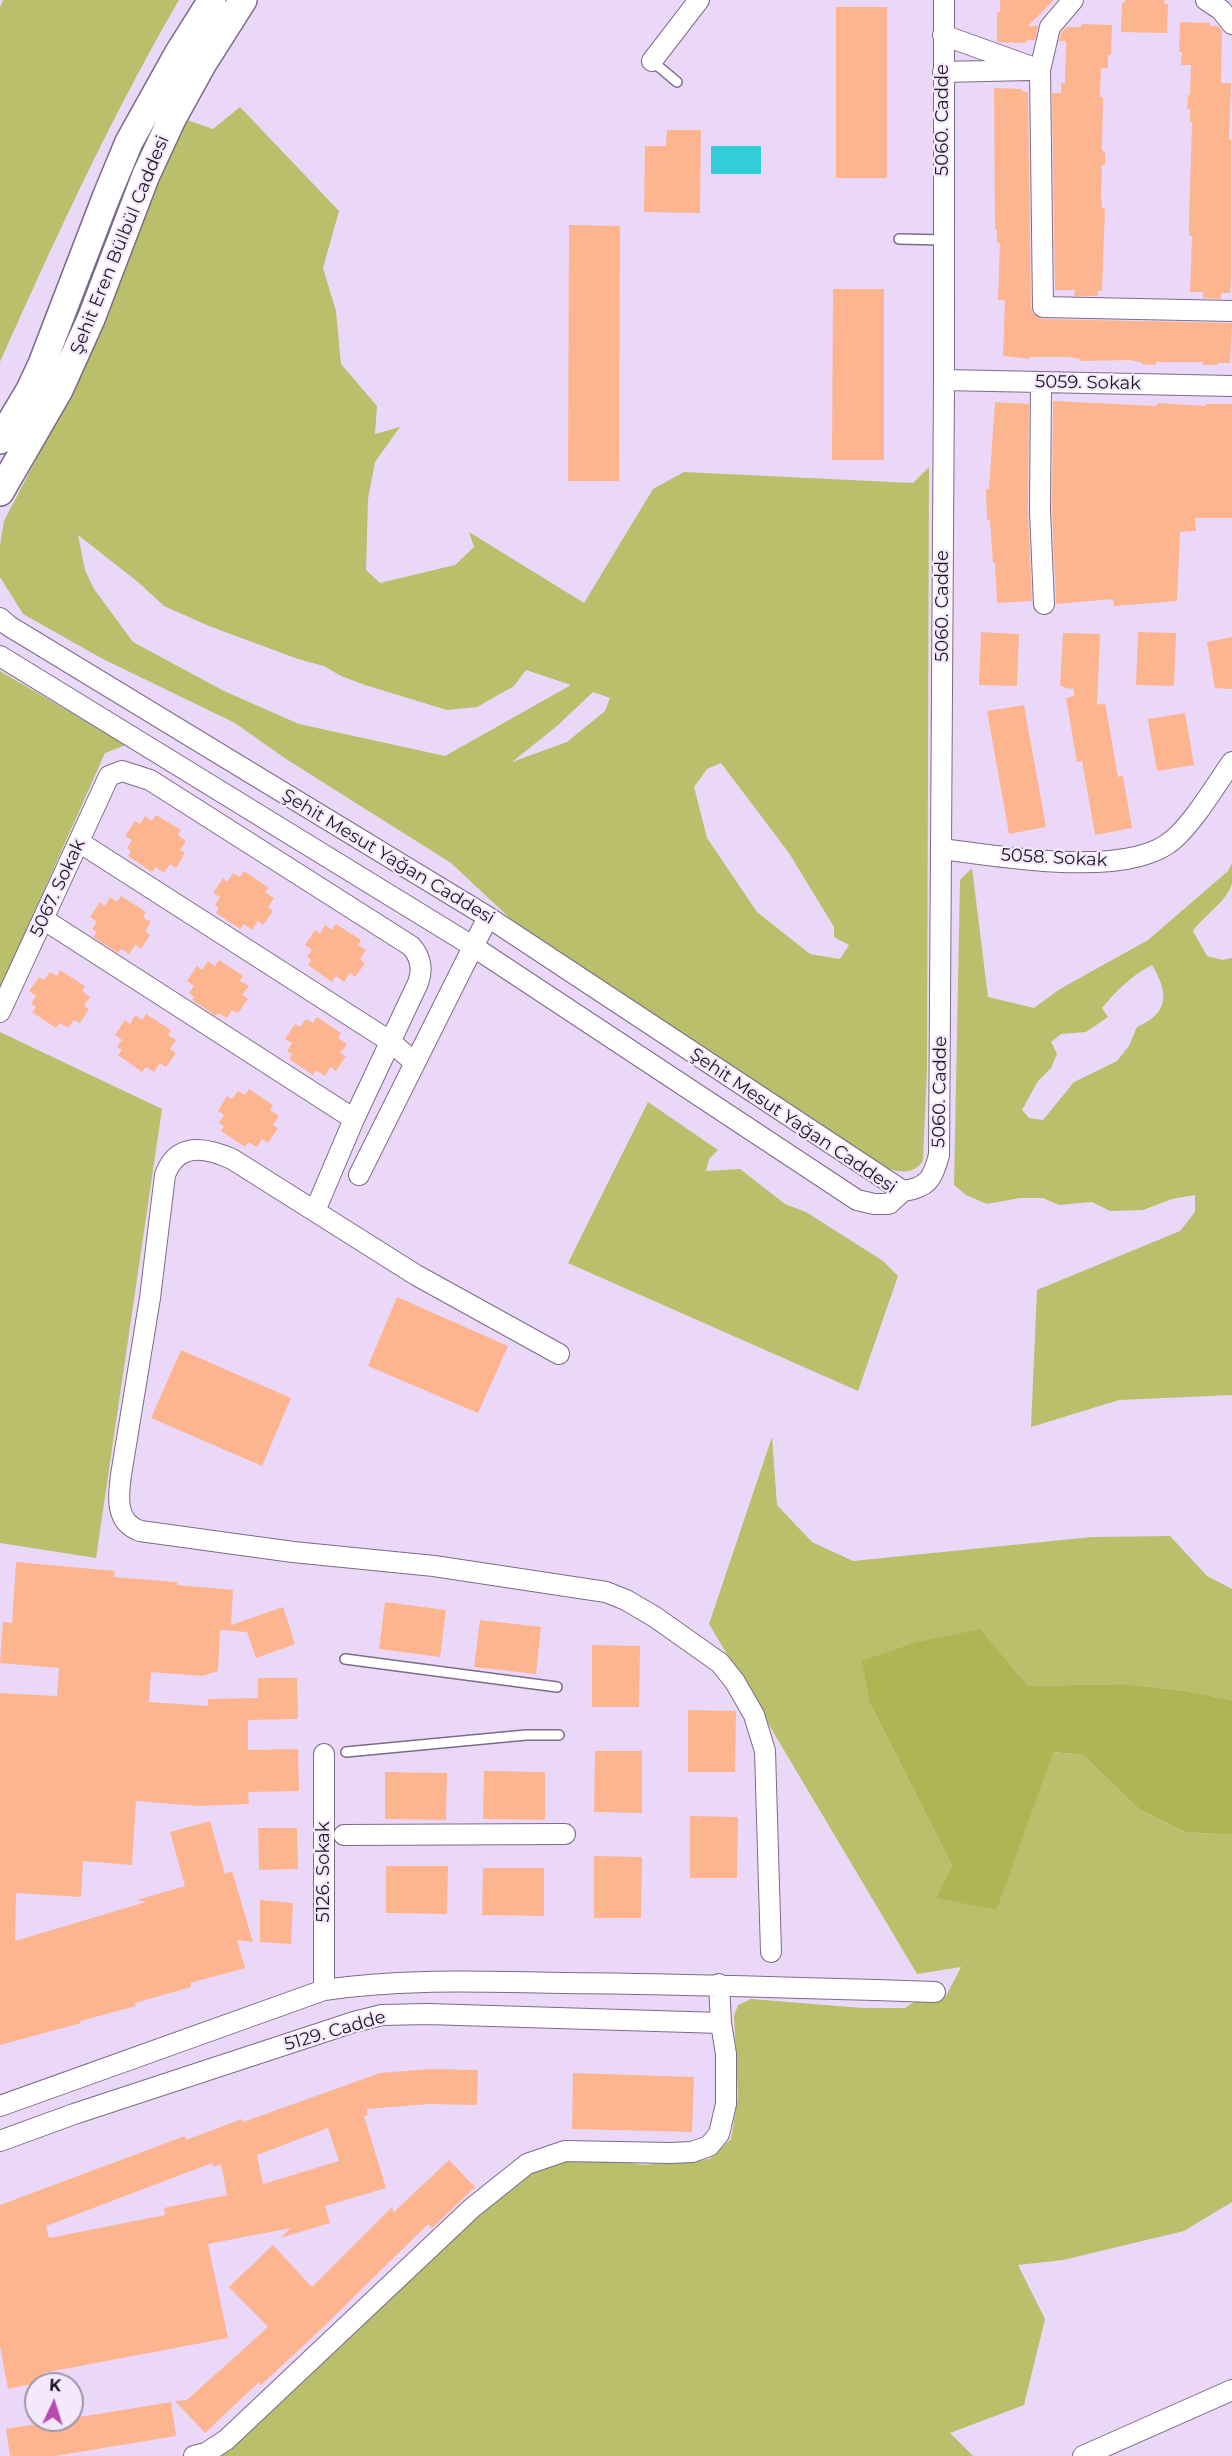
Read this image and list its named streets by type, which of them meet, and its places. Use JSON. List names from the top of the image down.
{
  "streets": {
    "street": [
      "5060. Cadde",
      "Şehit Eren Bülbül Caddesi",
      "5059. Sokak",
      "Şehit Mesut Yağan Caddesi",
      "5058. Sokak",
      "5067. Sokak",
      "5126. Sokak",
      "5129. Cadde"
    ]
  },
  "crossings": [
    ["5060. Cadde", "5059. Sokak"],
    ["5060. Cadde", "Şehit Mesut Yağan Caddesi"],
    ["5060. Cadde", "5058. Sokak"],
    ["5126. Sokak", "5129. Cadde"]
  ],
  "north": "top"
}
